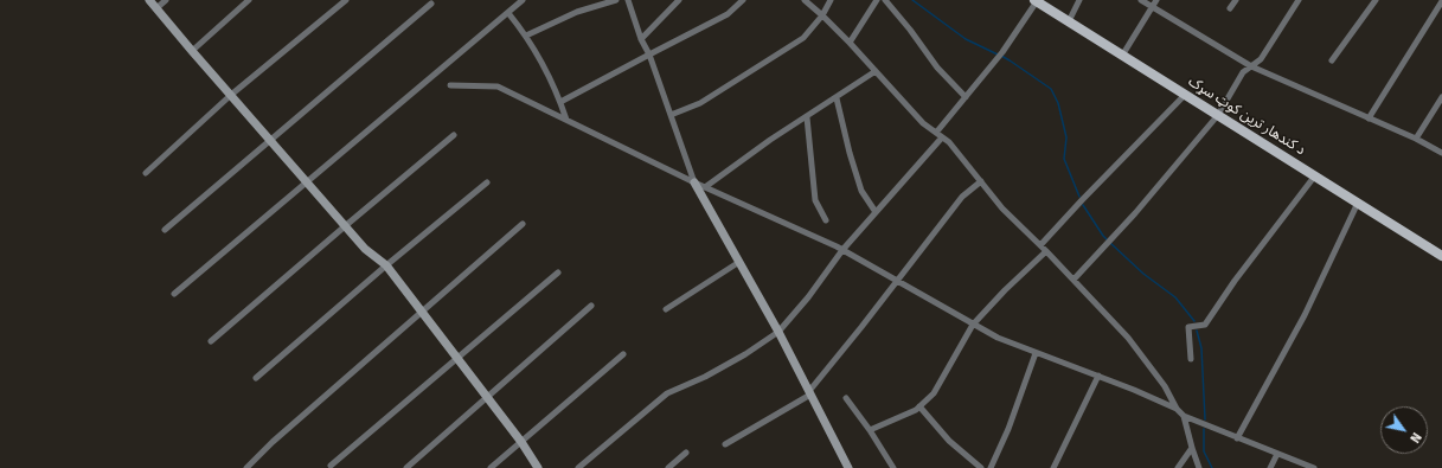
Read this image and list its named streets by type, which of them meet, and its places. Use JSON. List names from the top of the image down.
{
  "streets": {
    "main road": ["د کندهار ترين کوټ سړک"]
  },
  "north": "bottom right"
}
